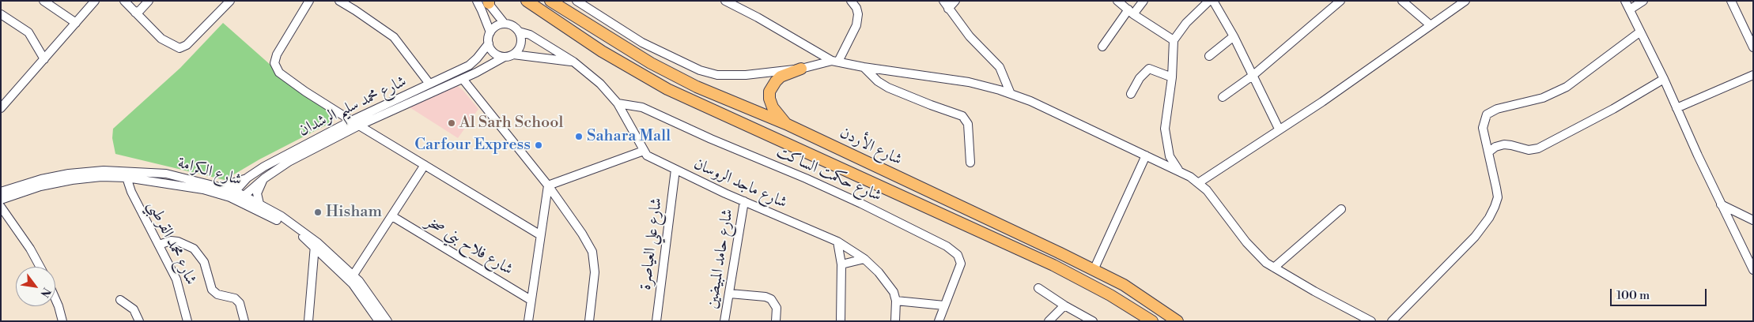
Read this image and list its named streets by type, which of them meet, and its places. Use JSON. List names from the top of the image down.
{
  "streets": {
    "highway": ["شارع الأردن"],
    "street": [
      "شارع محمد سليم الرشدان",
      "شارع الكرامة",
      "شارع حكمت الساكت",
      "شارع ماجد الروسان",
      "شارع محمد القرطبي",
      "شارع علي العياصرة",
      "شارع فلاح بني صخر",
      "شارع حامد المبيضين"
    ]
  },
  "crossings": [
    ["شارع محمد سليم الرشدان", "شارع الكرامة"],
    ["شارع محمد سليم الرشدان", "شارع ماجد الروسان"],
    ["شارع الكرامة", "شارع محمد القرطبي"],
    ["شارع حكمت الساكت", "شارع ماجد الروسان"],
    ["شارع ماجد الروسان", "شارع علي العياصرة"],
    ["شارع ماجد الروسان", "شارع حامد المبيضين"]
  ],
  "places": [
    "Al Sarh School",
    "Sahara Mall",
    "Carfour Express",
    "Hisham"
  ],
  "scale_bar": "100 m",
  "north": "bottom right"
}
